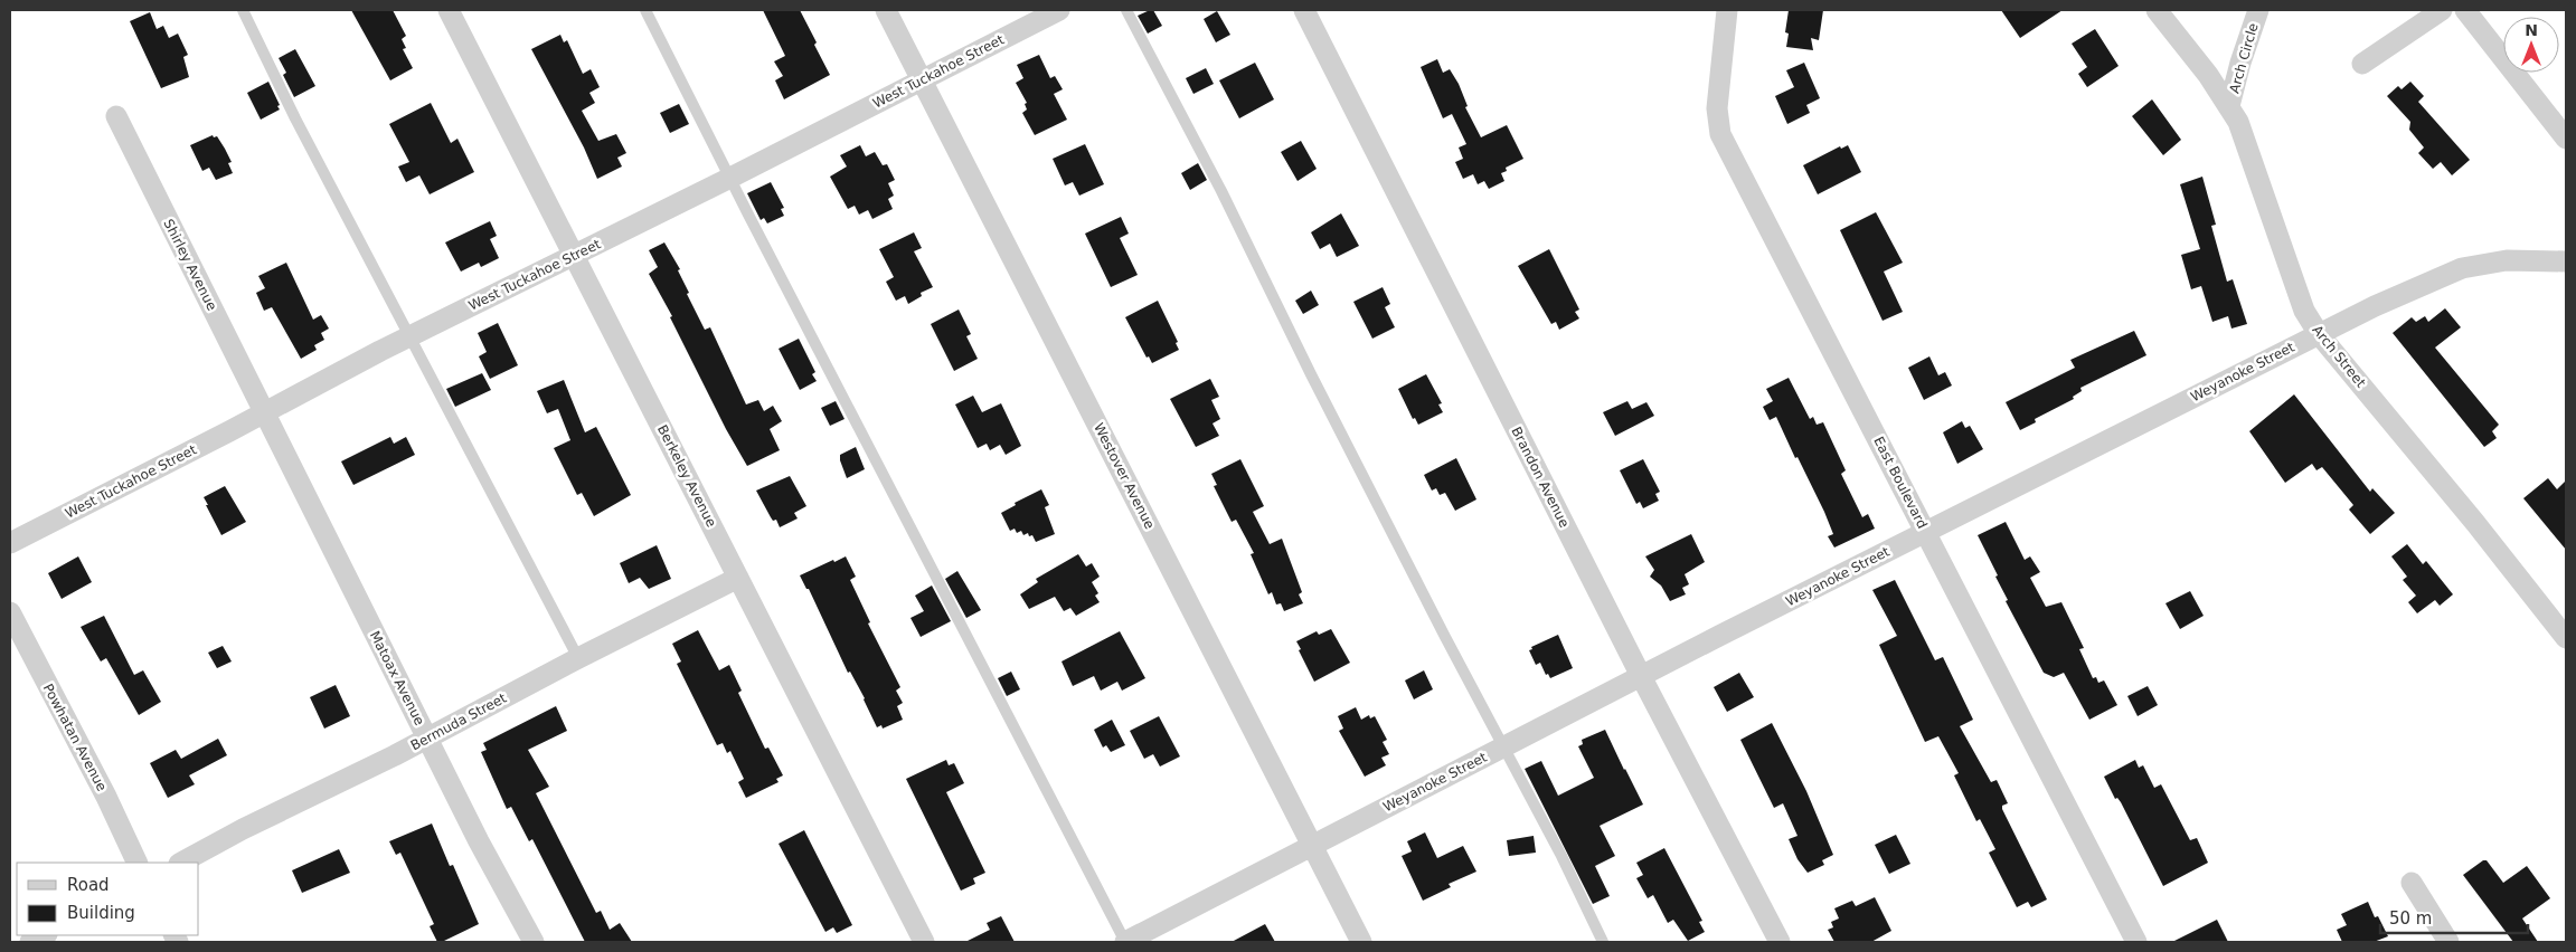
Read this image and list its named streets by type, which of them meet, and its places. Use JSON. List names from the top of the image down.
{
  "streets": {
    "street": [
      "Arch Circle",
      "West Tuckahoe Street",
      "Shirley Avenue",
      "Arch Street",
      "Weyanoke Street",
      "Berkeley Avenue",
      "Westover Avenue",
      "Brandon Avenue",
      "East Boulevard",
      "Matoax Avenue",
      "Bermuda Street",
      "Powhatan Avenue"
    ]
  },
  "crossings": [
    ["Arch Circle", "Arch Street"],
    ["West Tuckahoe Street", "Shirley Avenue"],
    ["West Tuckahoe Street", "Berkeley Avenue"],
    ["West Tuckahoe Street", "Westover Avenue"],
    ["West Tuckahoe Street", "Matoax Avenue"],
    ["Shirley Avenue", "Matoax Avenue"],
    ["Arch Street", "Weyanoke Street"],
    ["Weyanoke Street", "Westover Avenue"],
    ["Weyanoke Street", "Brandon Avenue"],
    ["Weyanoke Street", "East Boulevard"],
    ["Berkeley Avenue", "Bermuda Street"],
    ["Matoax Avenue", "Bermuda Street"]
  ],
  "legend": ["Road", "Building"],
  "scale_bar": "50 m",
  "north": "top"
}
